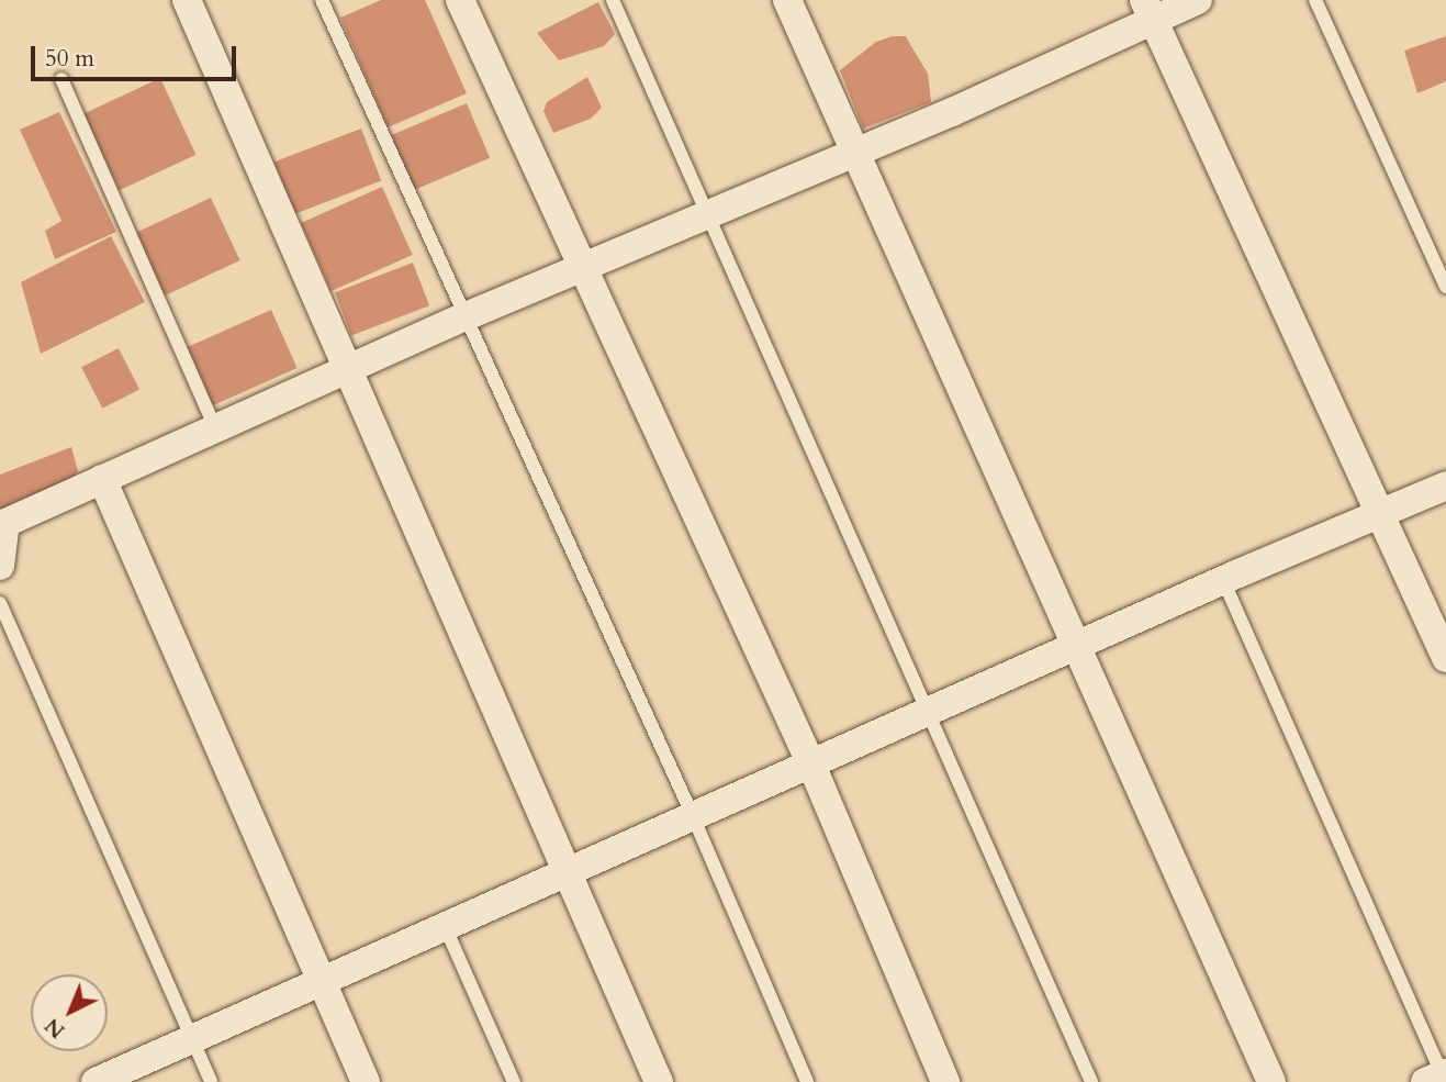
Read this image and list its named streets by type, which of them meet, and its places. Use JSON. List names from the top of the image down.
{
  "scale_bar": "50 m",
  "north": "bottom left"
}
